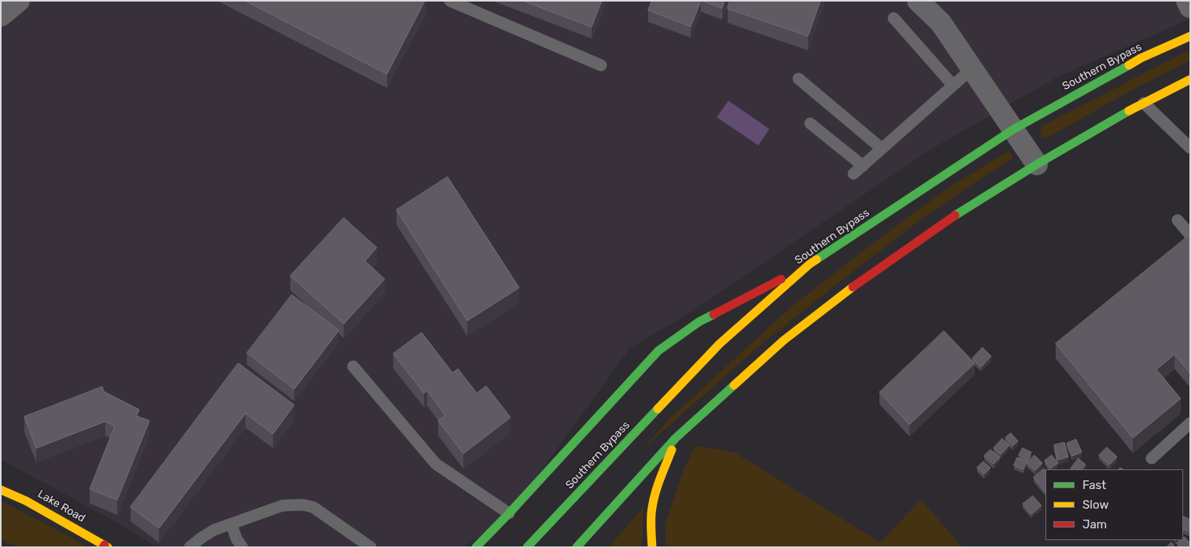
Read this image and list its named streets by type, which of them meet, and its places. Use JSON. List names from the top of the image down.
{
  "streets": {
    "main road": ["Southern Bypass", "Lake Road"]
  },
  "legend": ["Fast", "Slow", "Jam"]
}
